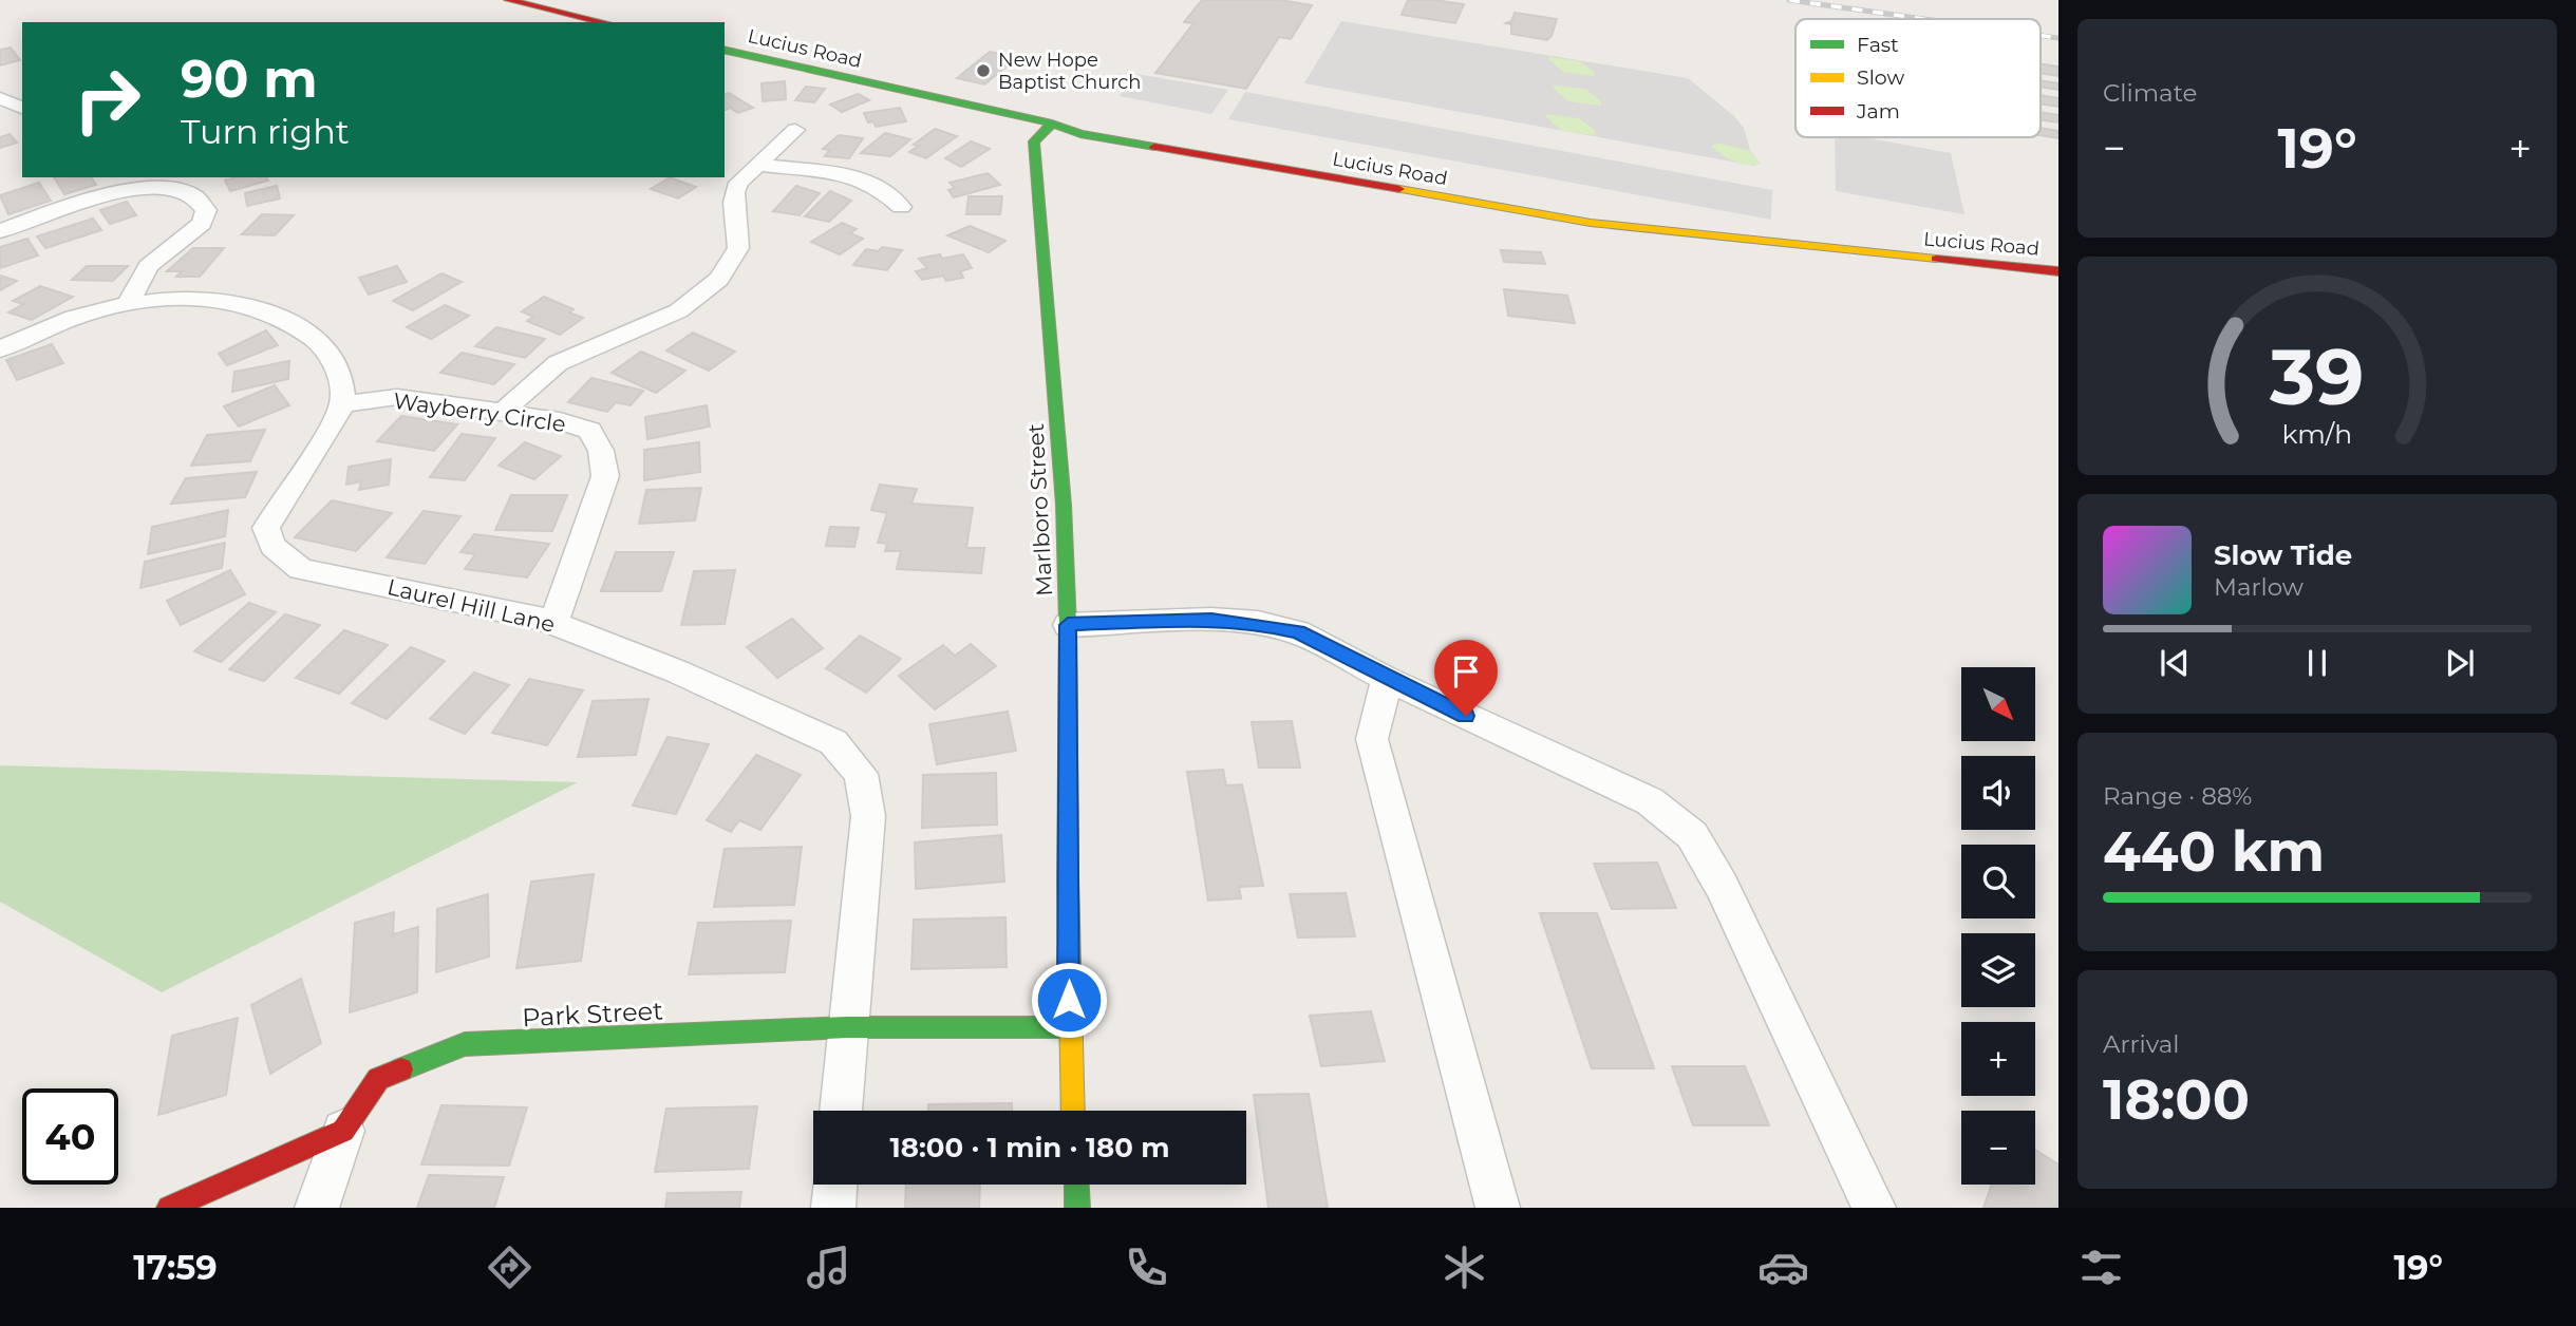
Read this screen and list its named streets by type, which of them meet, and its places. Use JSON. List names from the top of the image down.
{
  "streets": {
    "street": [
      "Lucius Road",
      "Wayberry Circle",
      "Marlboro Street",
      "Laurel Hill Lane",
      "Park Street"
    ]
  },
  "crossings": [
    ["Lucius Road", "Marlboro Street"],
    ["Wayberry Circle", "Laurel Hill Lane"],
    ["Marlboro Street", "Park Street"],
    ["Laurel Hill Lane", "Park Street"]
  ],
  "places": ["New Hope Baptist Church"],
  "legend": ["Fast", "Slow", "Jam"],
  "north": "bottom right",
  "page": {
    "tile": [
      "Climate",
      ["Range · 88%", "440 km"],
      ["Arrival", "18:00"]
    ],
    "turn": ["90 m", "Turn right"],
    "heat": ["−", "19°", "+"],
    "song": ["Slow Tide", "Marlow"],
    "map_buttons": ["+", "−"],
    "limit": "40",
    "trip": "18:00 · 1 min · 180 m",
    "tabs": ["17:59", "19°"],
    "gauge": ["39", "km/h"]
  }
}
